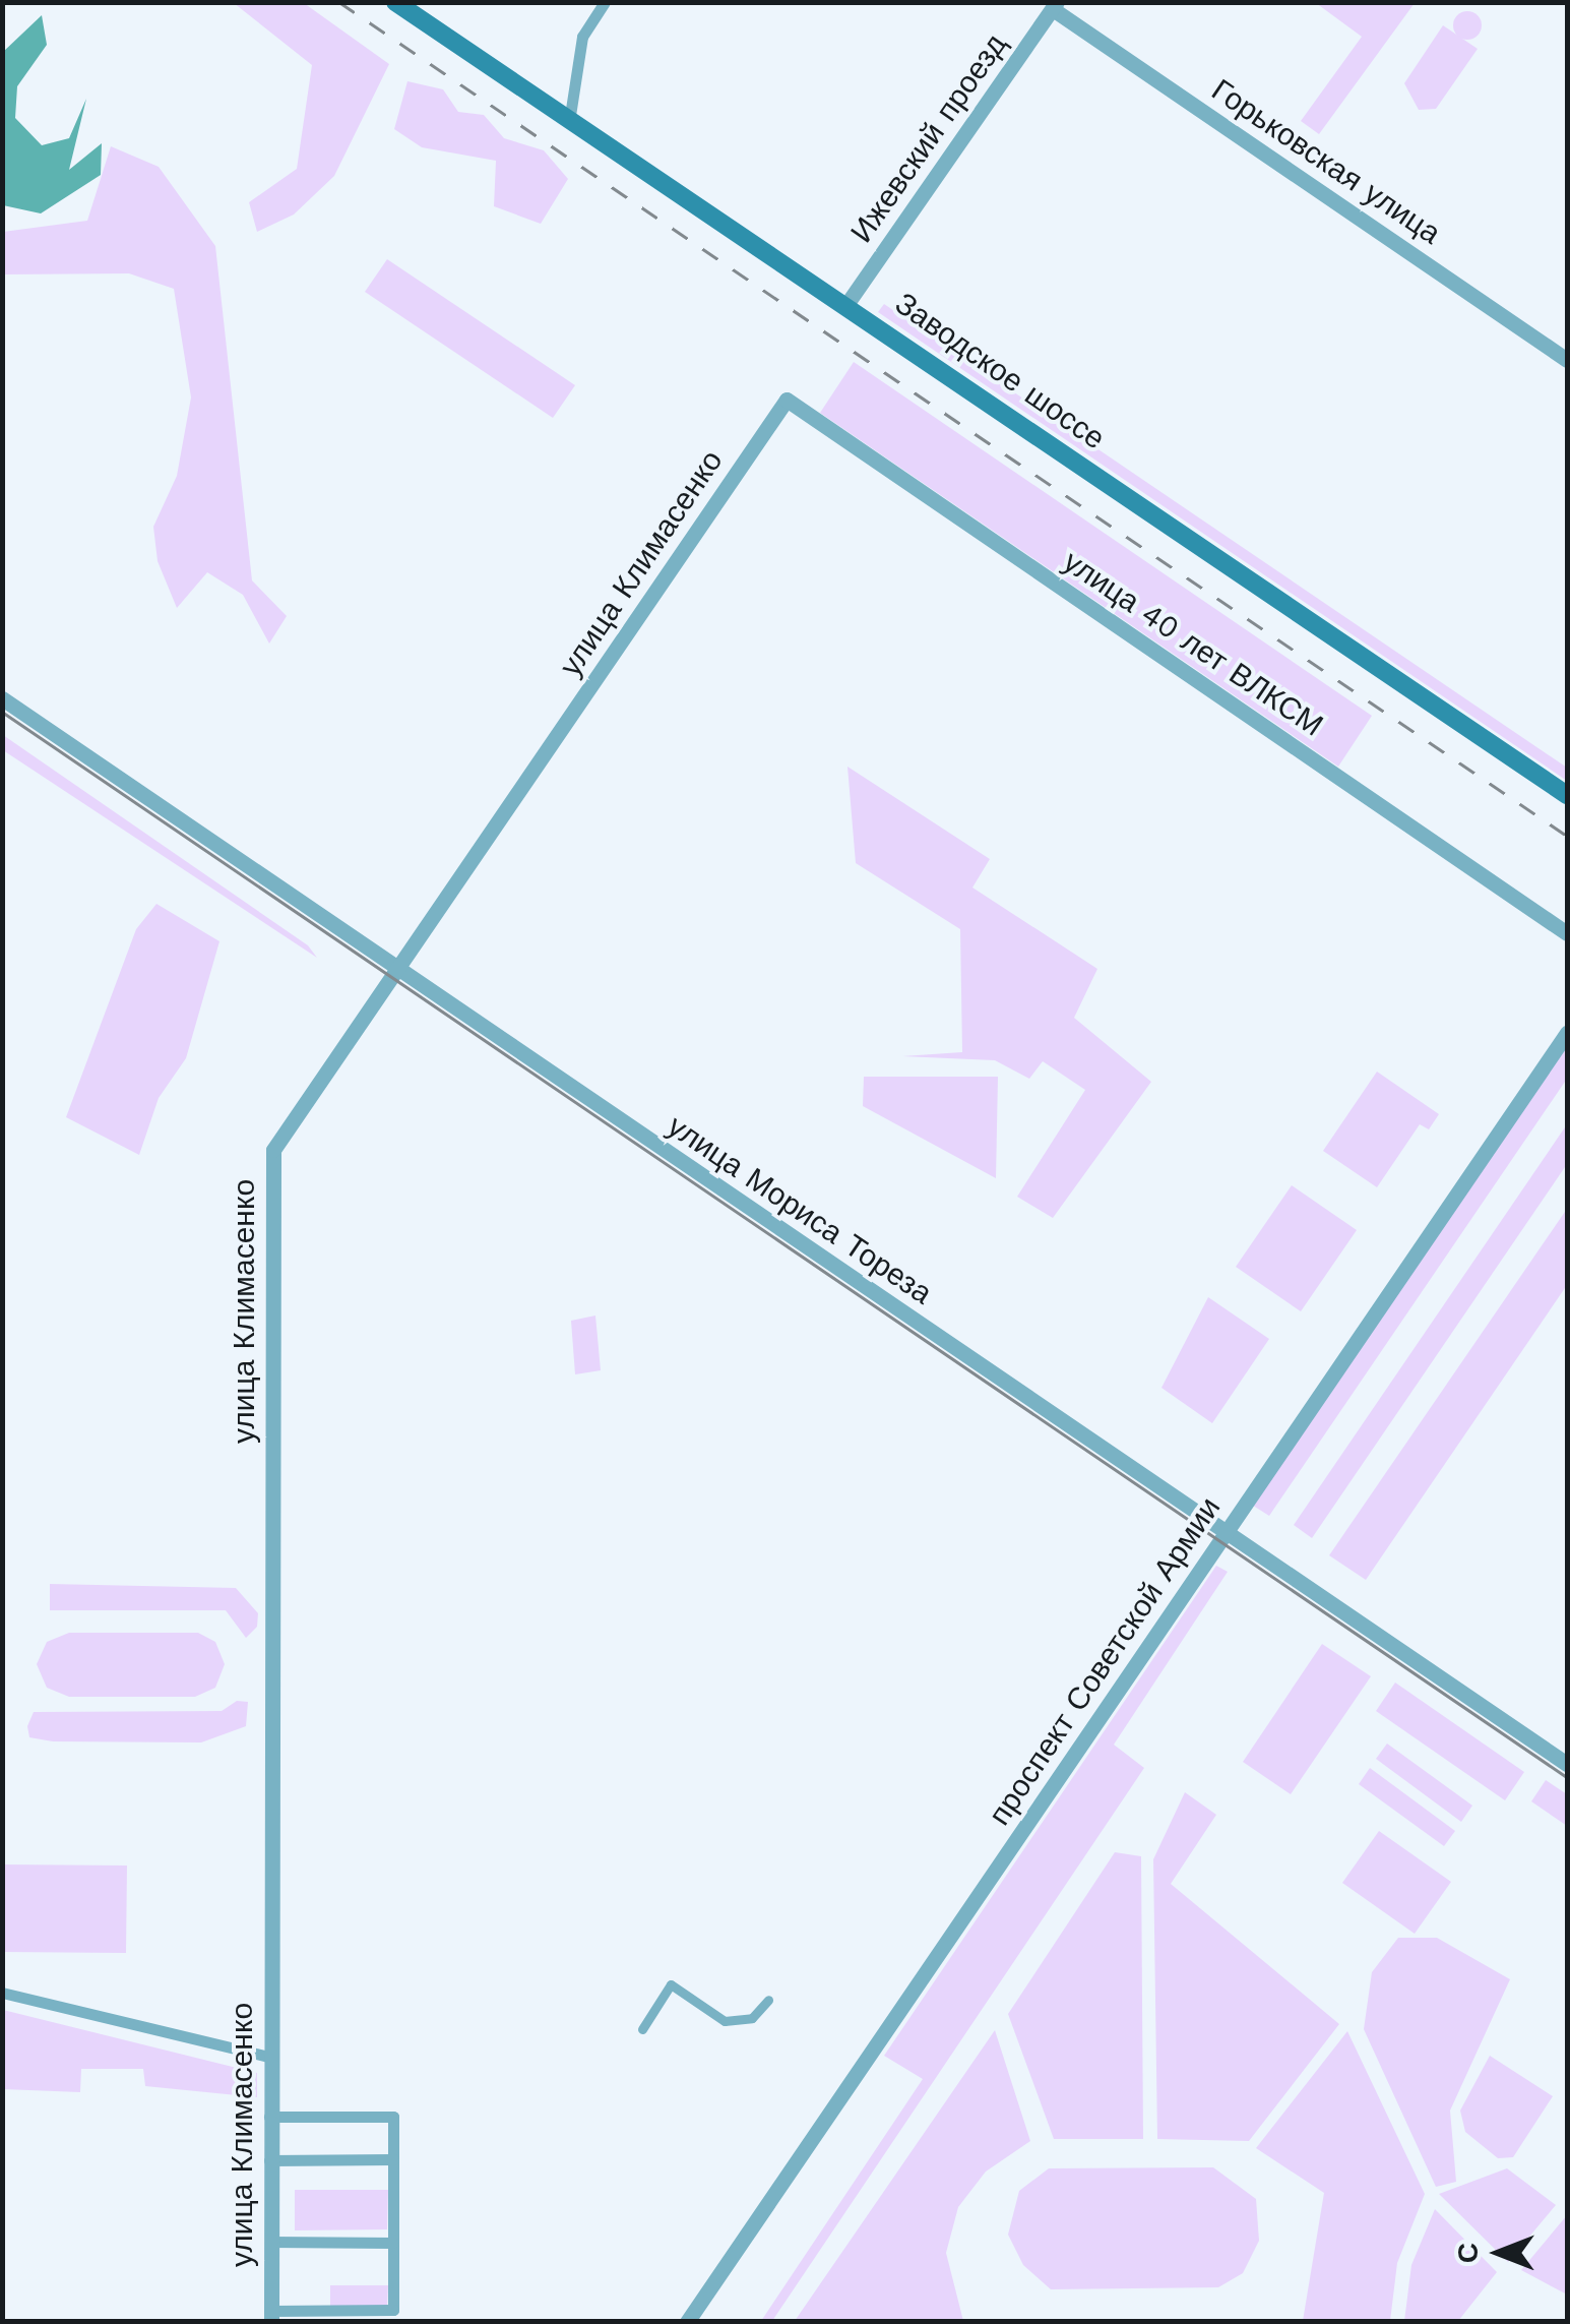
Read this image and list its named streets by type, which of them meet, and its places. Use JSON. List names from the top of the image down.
{
  "streets": {
    "main road": ["Заводское шоссе"],
    "street": [
      "Ижевский проезд",
      "Горьковская улица",
      "улица Климасенко",
      "улица 40 лет ВЛКСМ",
      "улица Мориса Тореза",
      "проспект Советской Армии"
    ]
  },
  "crossings": [
    ["Ижевский проезд", "Горьковская улица"],
    ["Ижевский проезд", "Заводское шоссе"],
    ["улица Климасенко", "улица 40 лет ВЛКСМ"],
    ["улица Климасенко", "улица Мориса Тореза"],
    ["улица Мориса Тореза", "проспект Советской Армии"]
  ],
  "north": "left"
}
